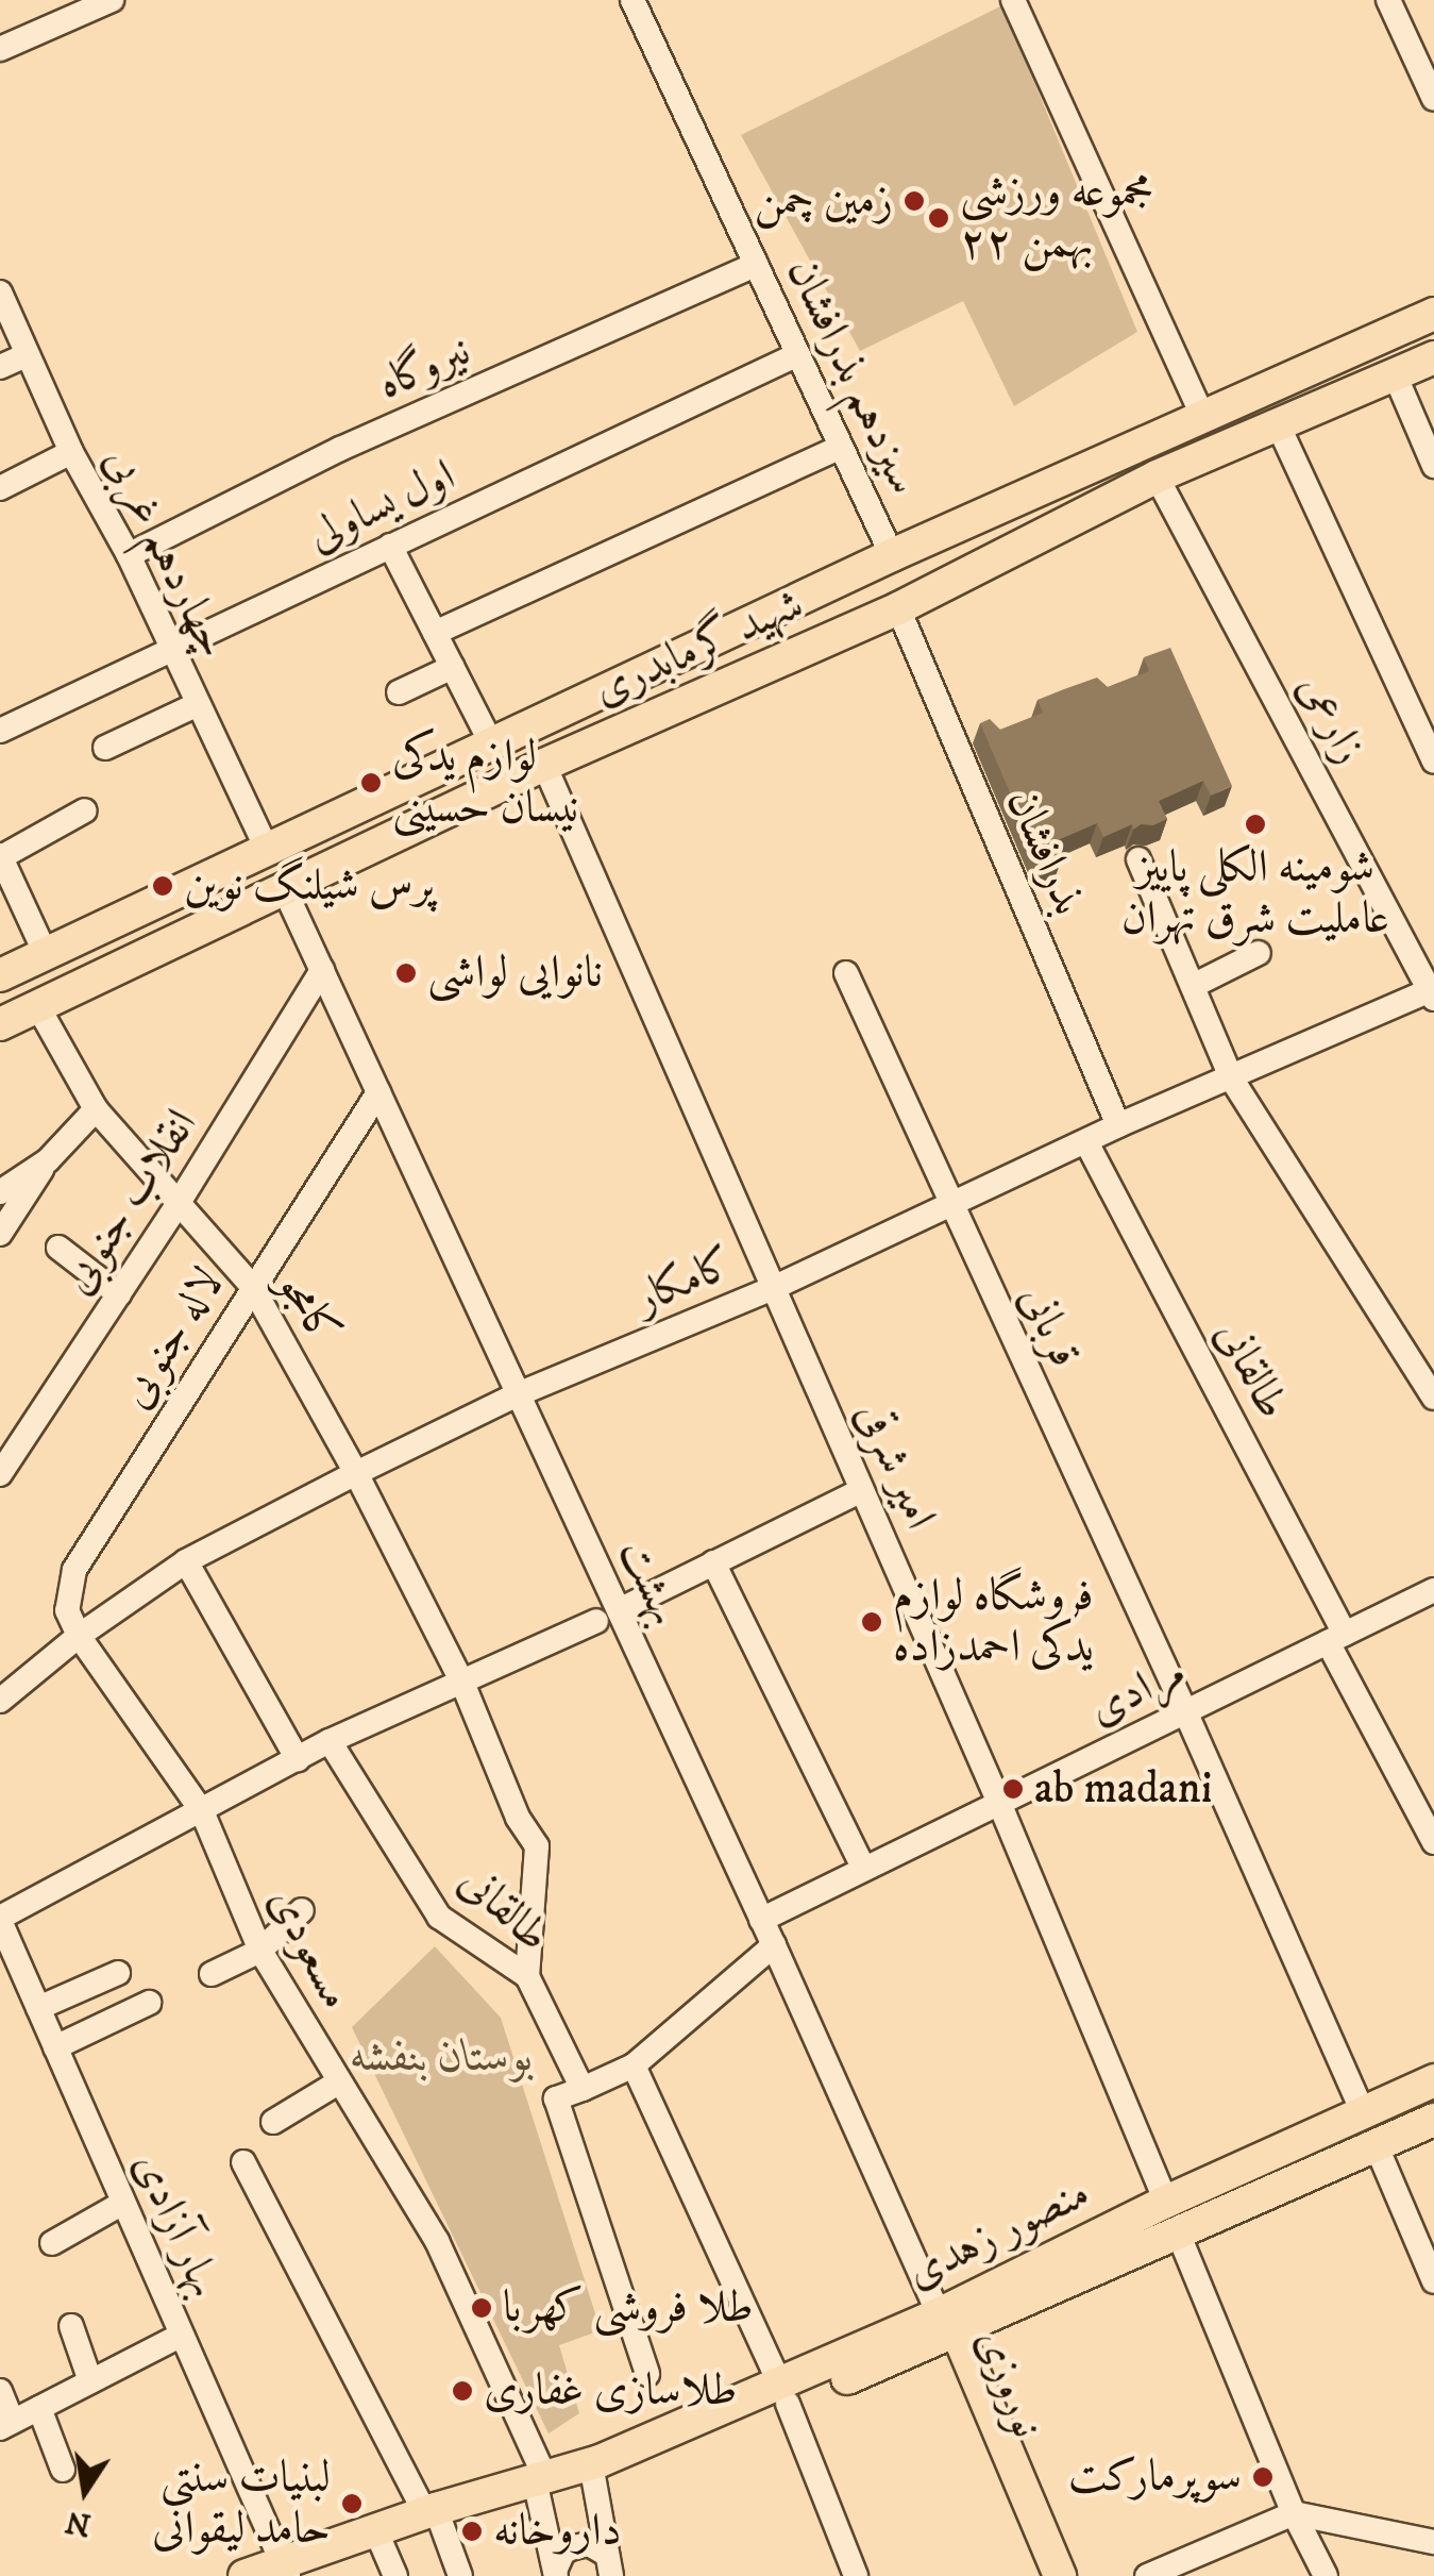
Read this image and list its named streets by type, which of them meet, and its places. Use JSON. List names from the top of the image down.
{
  "streets": {
    "main road": ["شهید گرمابدری", "منصور زهدی", "نوروزی"],
    "street": [
      "نیروگاه",
      "سیزدهم بذرافشان",
      "اول یساولی",
      "چهاردهم غربی",
      "زارعی",
      "بذرافشان",
      "انقلاب جنوبی",
      "کامکار",
      "کامجو",
      "قربانی",
      "لاله جنوبی",
      "طالقانی",
      "امیر شرقی",
      "بهشت",
      "مرادی",
      "مسعودی",
      "بهار آزادی"
    ]
  },
  "crossings": [
    ["نیروگاه", "سیزدهم بذرافشان"],
    ["نیروگاه", "چهاردهم غربی"],
    ["سیزدهم بذرافشان", "اول یساولی"],
    ["سیزدهم بذرافشان", "شهید گرمابدری"],
    ["اول یساولی", "چهاردهم غربی"],
    ["چهاردهم غربی", "شهید گرمابدری"],
    ["شهید گرمابدری", "زارعی"],
    ["شهید گرمابدری", "بذرافشان"],
    ["شهید گرمابدری", "کامجو"],
    ["شهید گرمابدری", "امیر شرقی"],
    ["شهید گرمابدری", "بهشت"],
    ["زارعی", "کامکار"],
    ["بذرافشان", "کامکار"],
    ["انقلاب جنوبی", "کامجو"],
    ["انقلاب جنوبی", "بهشت"],
    ["کامکار", "کامجو"],
    ["کامکار", "قربانی"],
    ["کامکار", "لاله جنوبی"],
    ["کامکار", "طالقانی"],
    ["کامکار", "امیر شرقی"],
    ["کامکار", "بهشت"],
    ["کامکار", "مسعودی"],
    ["کامجو", "لاله جنوبی"],
    ["کامجو", "طالقانی"],
    ["قربانی", "مرادی"],
    ["قربانی", "منصور زهدی"],
    ["لاله جنوبی", "بهشت"],
    ["لاله جنوبی", "مسعودی"],
    ["طالقانی", "مرادی"],
    ["امیر شرقی", "مرادی"],
    ["امیر شرقی", "منصور زهدی"],
    ["بهشت", "مرادی"],
    ["بهشت", "منصور زهدی"],
    ["بهشت", "نوروزی"],
    ["مسعودی", "منصور زهدی"],
    ["بهار آزادی", "منصور زهدی"],
    ["منصور زهدی", "نوروزی"]
  ],
  "parks": ["بوستان بنفشه"],
  "places": [
    "زمین چمن",
    "مجموعه ورزشی ۲۲ بهمن",
    "لوازم یدکی نیسان حسینی",
    "شومینه الکلی پاییز عاملیت شرق تهران",
    "پرس شیلنگ نوین",
    "نانوایی لواشی",
    "فروشگاه لوازم یدکی احمدزاده",
    "ab madani",
    "طلا فروشی کهربا",
    "طلاسازی غفاری",
    "سوپرمارکت",
    "لبنیات سنتی حامد لیقوانی",
    "داروخانه"
  ],
  "north": "bottom"
}
